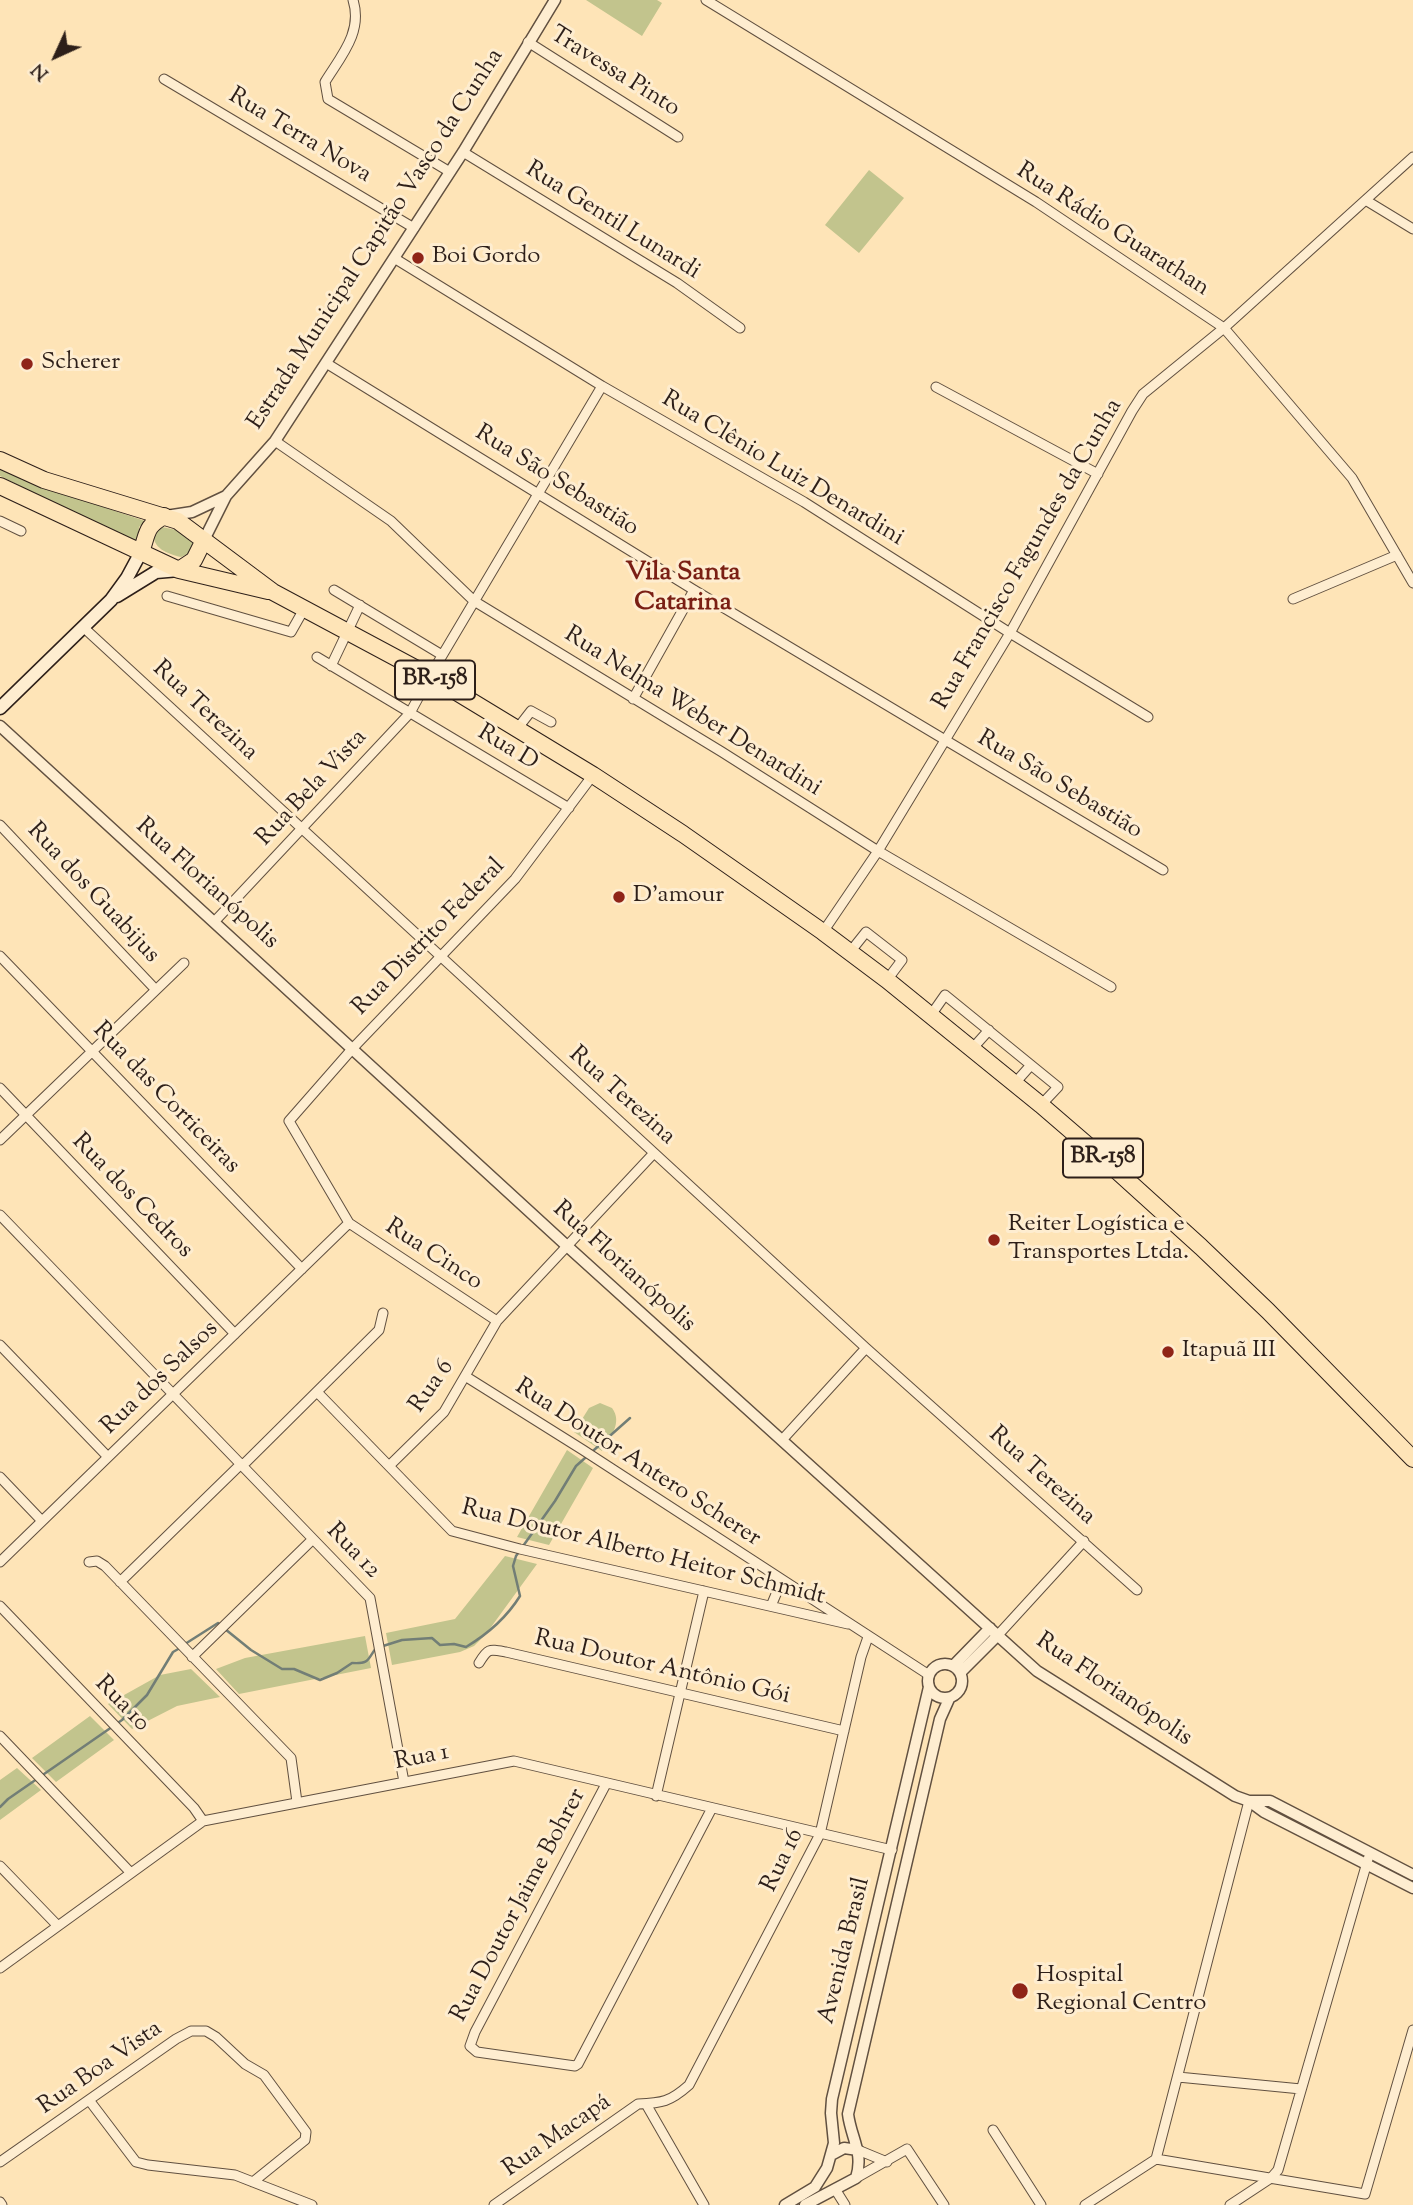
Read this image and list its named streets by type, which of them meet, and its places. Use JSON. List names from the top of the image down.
{
  "streets": {
    "highway": ["BR-158"],
    "street": [
      "Travessa Pinto",
      "Rua Terra Nova",
      "Rua Gentil Lunardi",
      "Rua Rádio Guarathan",
      "Estrada Municipal Capitão Vasco da Cunha",
      "Rua Clênio Luiz Denardini",
      "Rua São Sebastião",
      "Rua Francisco Fagundes da Cunha",
      "Rua Terezina",
      "Rua Nelma Weber Denardini",
      "Rua D",
      "Rua Bela Vista",
      "Rua Florianópolis",
      "Rua dos Guabijus",
      "Rua Distrito Federal",
      "Rua das Corticeiras",
      "Rua dos Cedros",
      "Rua Cinco",
      "Rua dos Salsos",
      "Rua 6",
      "Rua Doutor Antero Scherer",
      "Rua 12",
      "Rua Doutor Alberto Heitor Schmidt",
      "Rua Doutor Antônio Gói",
      "Rua 10",
      "Rua 1",
      "Rua 16",
      "Rua Doutor Jaime Bohrer",
      "Avenida Brasil",
      "Rua Boa Vista",
      "Rua Macapá"
    ]
  },
  "crossings": [
    ["Travessa Pinto", "Estrada Municipal Capitão Vasco da Cunha"],
    ["Rua Terra Nova", "Estrada Municipal Capitão Vasco da Cunha"],
    ["Rua Gentil Lunardi", "Estrada Municipal Capitão Vasco da Cunha"],
    ["Rua Rádio Guarathan", "Rua Francisco Fagundes da Cunha"],
    ["Estrada Municipal Capitão Vasco da Cunha", "Rua Clênio Luiz Denardini"],
    ["Estrada Municipal Capitão Vasco da Cunha", "Rua São Sebastião"],
    ["Estrada Municipal Capitão Vasco da Cunha", "BR-158"],
    ["Estrada Municipal Capitão Vasco da Cunha", "Rua Nelma Weber Denardini"],
    ["Rua Clênio Luiz Denardini", "Rua Francisco Fagundes da Cunha"],
    ["Rua Clênio Luiz Denardini", "Rua Bela Vista"],
    ["Rua São Sebastião", "Rua Francisco Fagundes da Cunha"],
    ["Rua São Sebastião", "Rua Bela Vista"],
    ["Rua Francisco Fagundes da Cunha", "BR-158"],
    ["Rua Francisco Fagundes da Cunha", "Rua Nelma Weber Denardini"],
    ["BR-158", "Rua Bela Vista"],
    ["BR-158", "Rua Distrito Federal"],
    ["Rua Terezina", "Rua Bela Vista"],
    ["Rua Terezina", "Rua Distrito Federal"],
    ["Rua Terezina", "Rua 6"],
    ["Rua Nelma Weber Denardini", "Rua Bela Vista"],
    ["Rua D", "Rua Bela Vista"],
    ["Rua D", "Rua Distrito Federal"],
    ["Rua Bela Vista", "Rua Florianópolis"],
    ["Rua Florianópolis", "Rua Distrito Federal"],
    ["Rua Florianópolis", "Rua 6"],
    ["Rua Florianópolis", "Avenida Brasil"],
    ["Rua Distrito Federal", "Rua Cinco"],
    ["Rua Distrito Federal", "Rua dos Salsos"],
    ["Rua das Corticeiras", "Rua dos Salsos"],
    ["Rua dos Cedros", "Rua dos Salsos"],
    ["Rua Cinco", "Rua dos Salsos"],
    ["Rua Cinco", "Rua 6"],
    ["Rua dos Salsos", "Rua 12"],
    ["Rua 6", "Rua Doutor Antero Scherer"],
    ["Rua 6", "Rua Doutor Alberto Heitor Schmidt"],
    ["Rua Doutor Antero Scherer", "Rua Doutor Alberto Heitor Schmidt"],
    ["Rua Doutor Antero Scherer", "Rua 16"],
    ["Rua Doutor Antero Scherer", "Avenida Brasil"],
    ["Rua 12", "Rua 1"],
    ["Rua Doutor Antônio Gói", "Rua 16"],
    ["Rua 10", "Rua 1"],
    ["Rua 1", "Rua 16"],
    ["Rua 1", "Rua Doutor Jaime Bohrer"],
    ["Rua 1", "Avenida Brasil"],
    ["Rua 16", "Rua Macapá"]
  ],
  "districts": ["Vila Santa Catarina"],
  "places": [
    "Boi Gordo",
    "Scherer",
    "D'amour",
    "Reiter Logística e Transportes Ltda.",
    "Itapuã III",
    "Hospital Regional Centro"
  ],
  "north": "bottom left"
}
